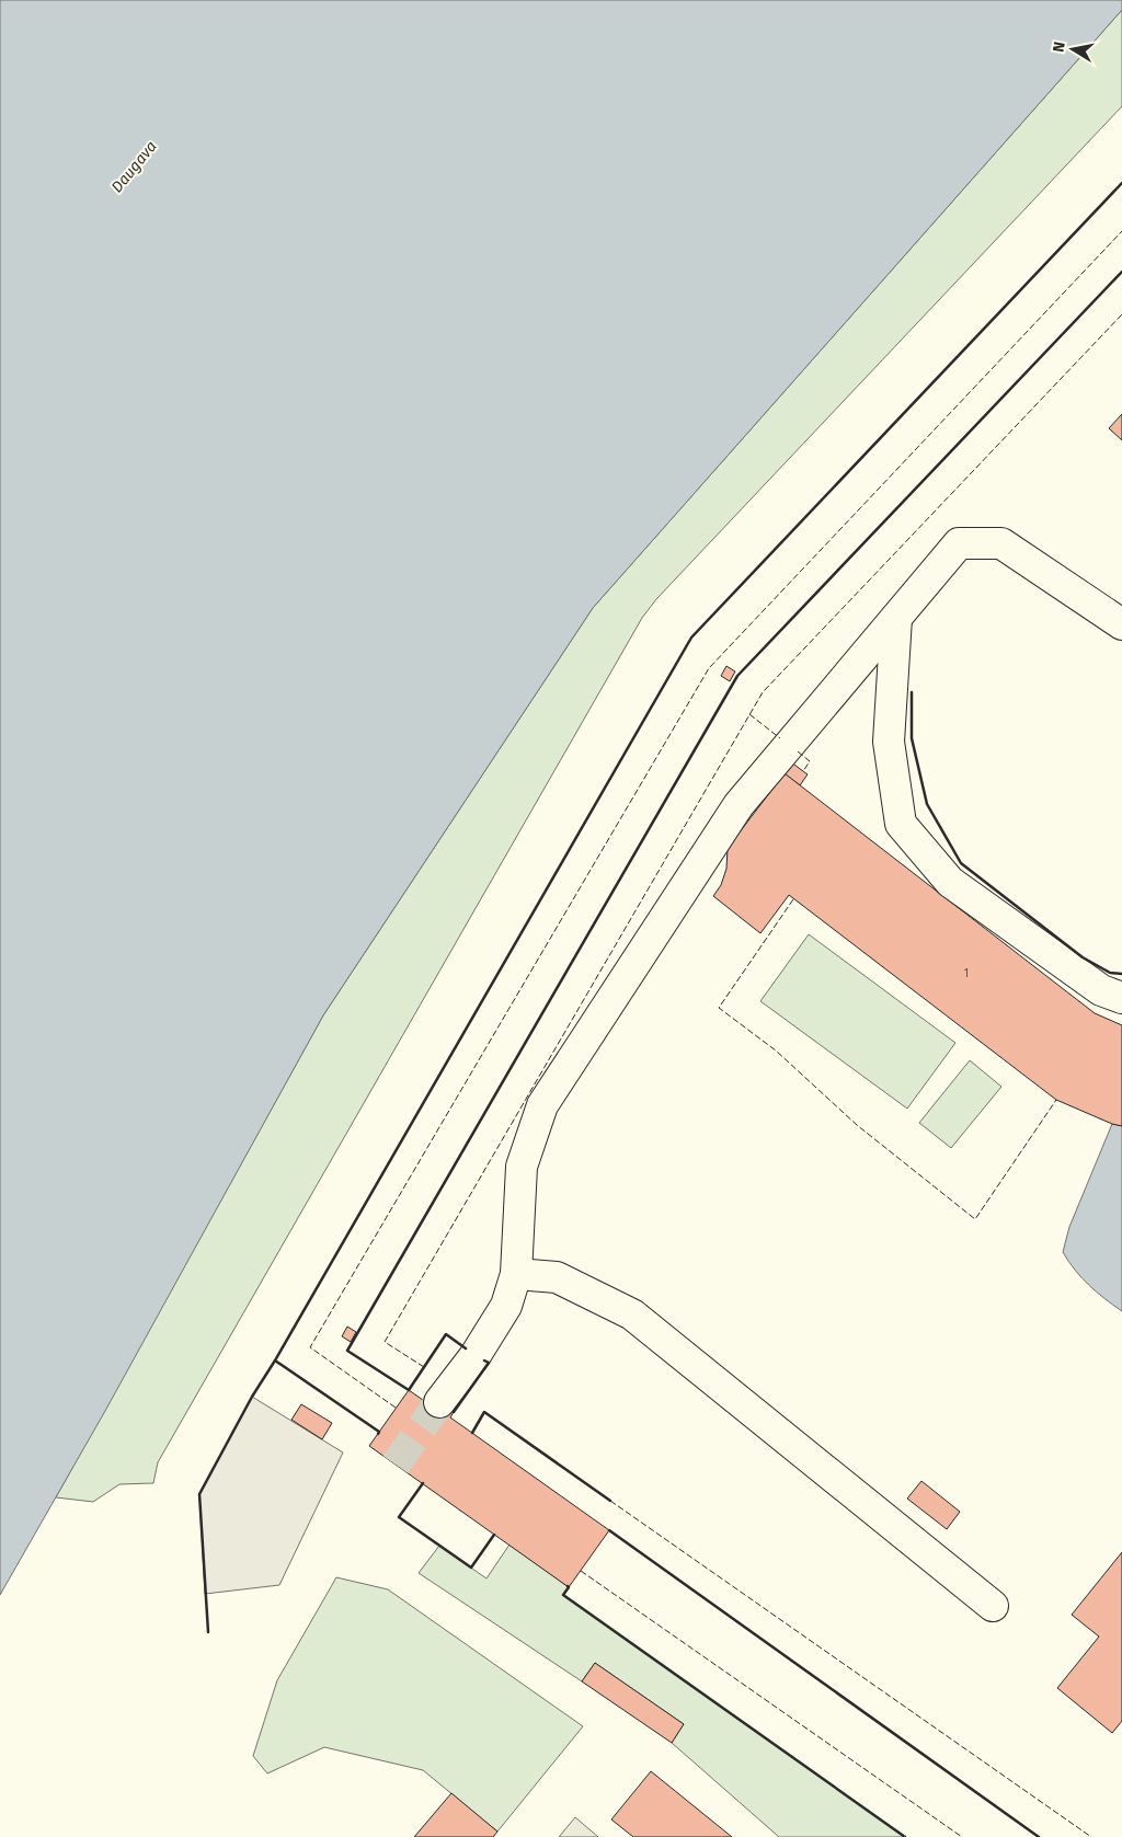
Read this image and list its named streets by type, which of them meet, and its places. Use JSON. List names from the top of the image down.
{
  "water": ["Daugava"],
  "house_numbers": ["1"],
  "north": "left"
}
